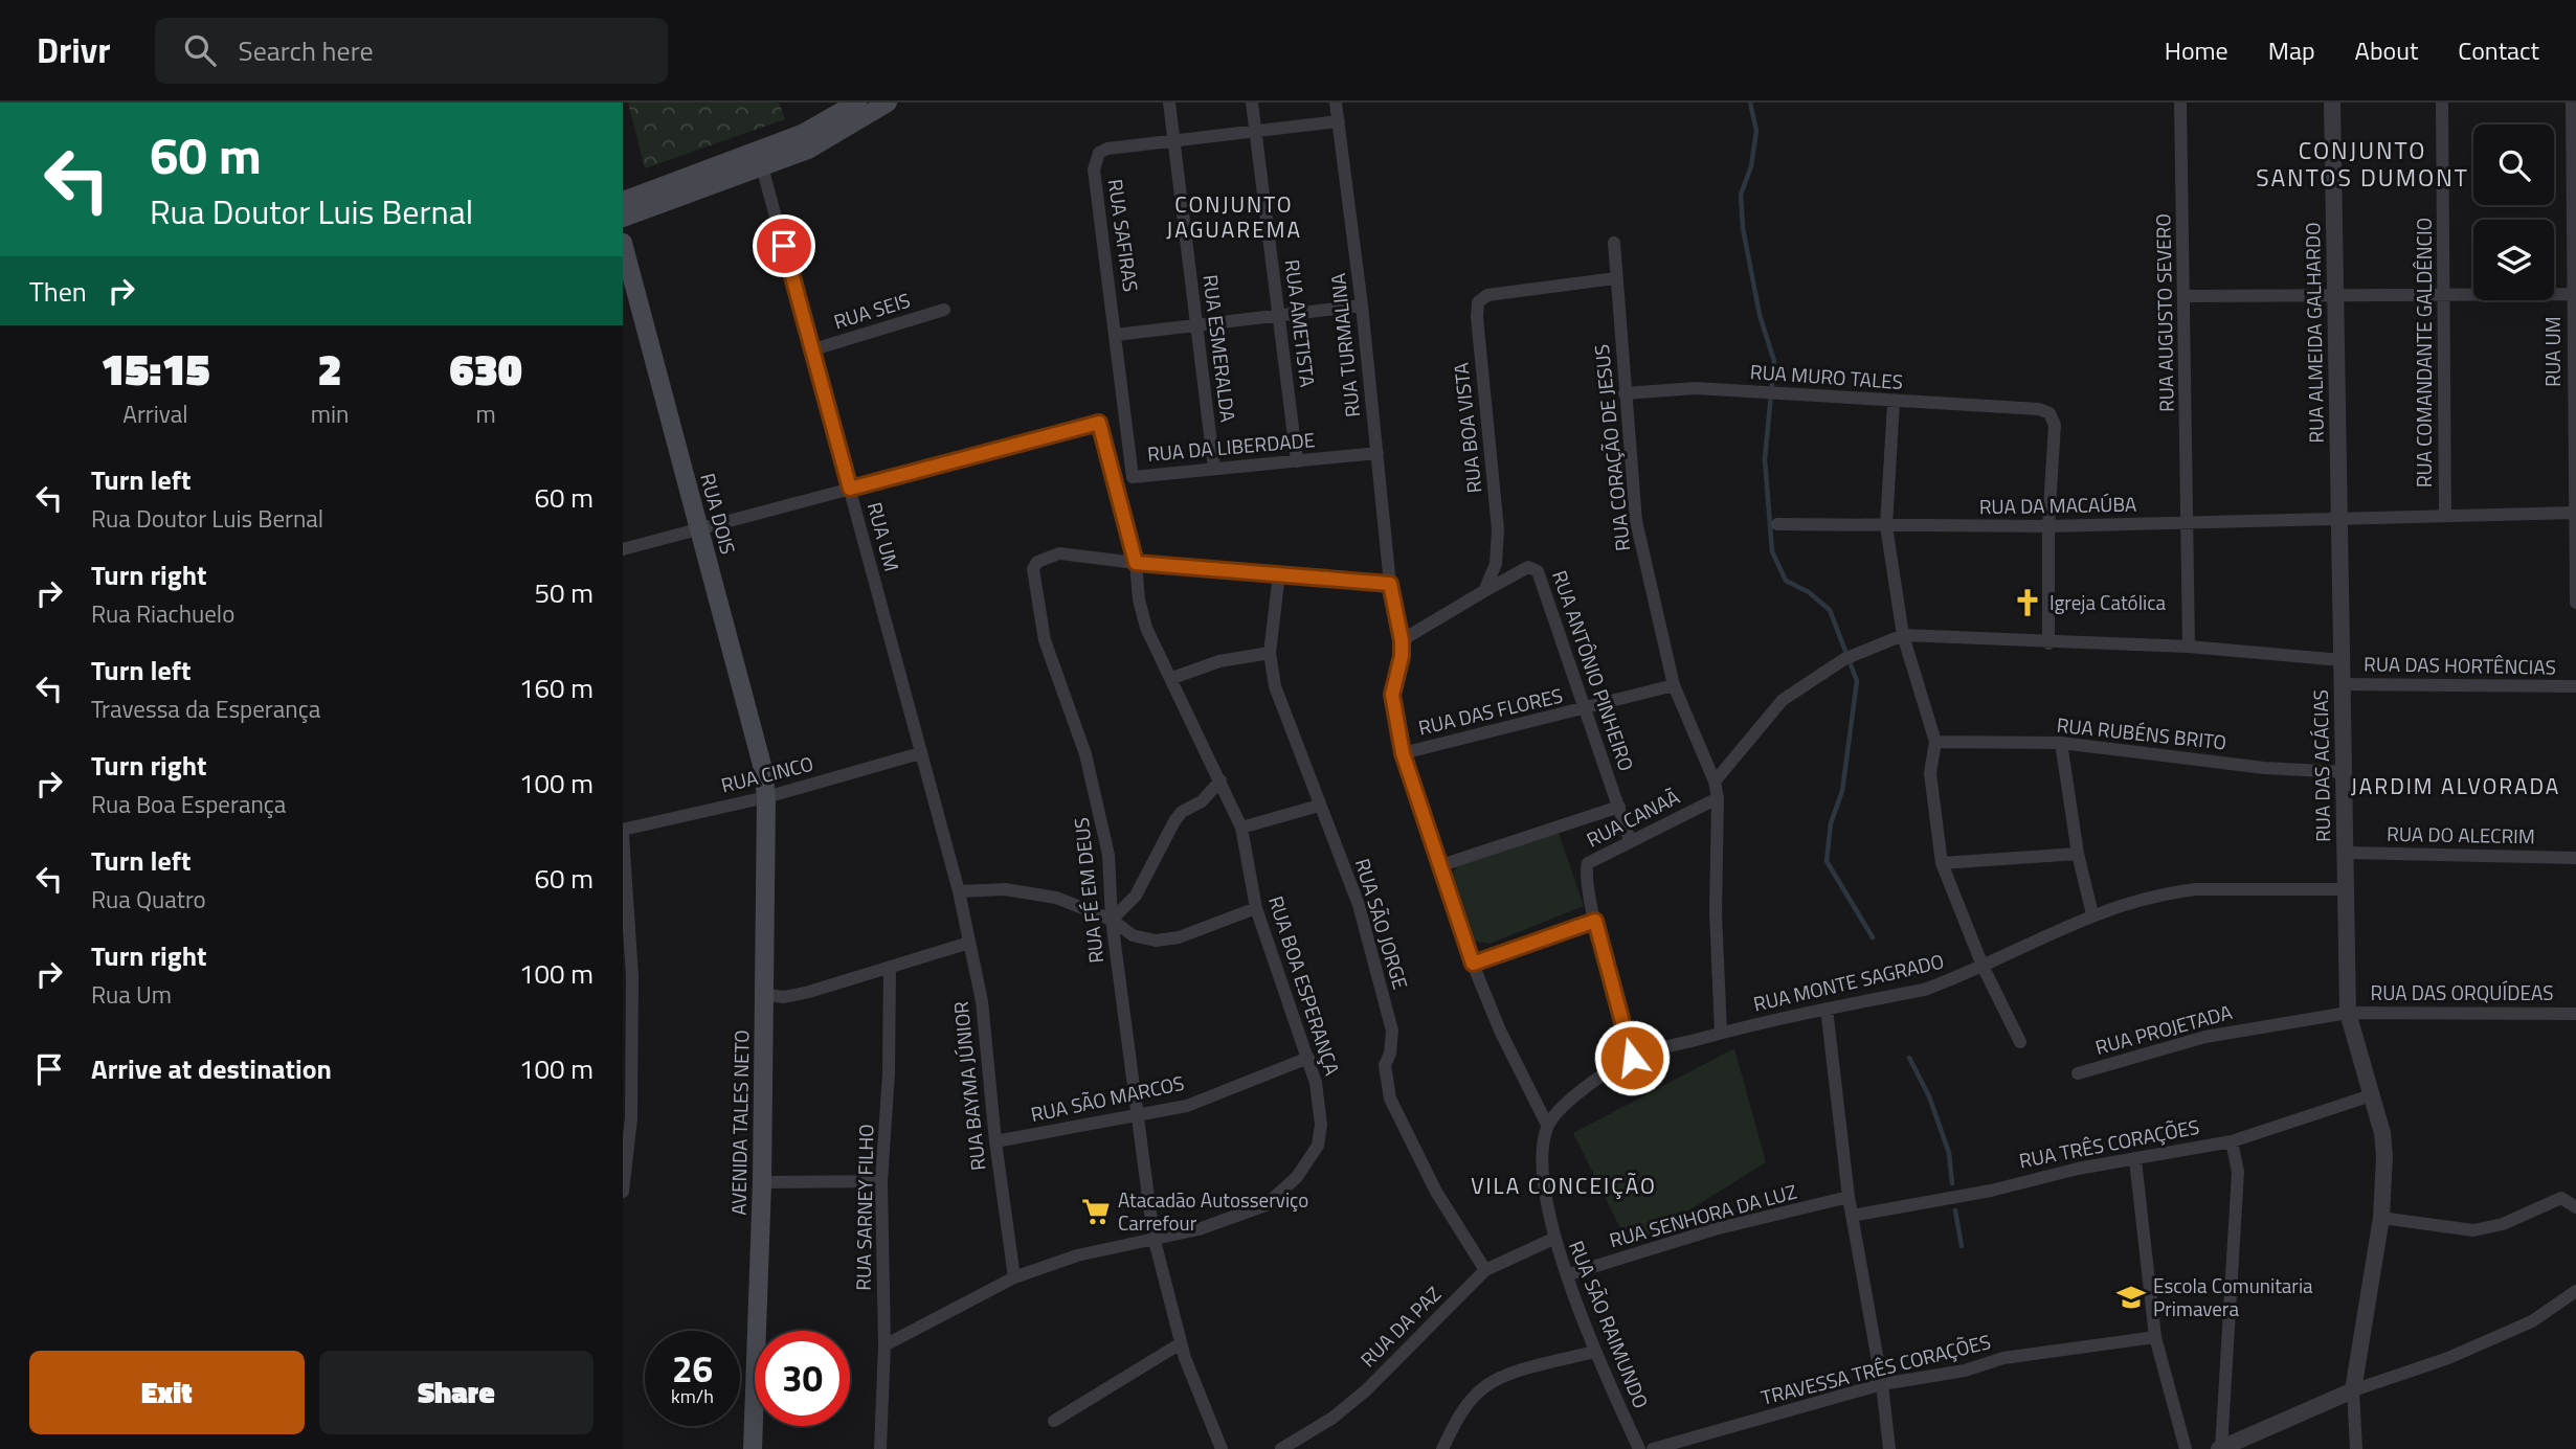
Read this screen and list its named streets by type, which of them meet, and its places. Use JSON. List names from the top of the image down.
{
  "streets": {
    "main road": ["RUA DOIS", "AVENIDA TALES NETO"],
    "street": [
      "RUA SAFIRAS",
      "RUA SEIS",
      "RUA AUGUSTO SEVERO",
      "RUA AMETISTA",
      "RUA ALMEIDA GALHARDO",
      "RUA TURMALINA",
      "RUA ESMERALDA",
      "RUA UM",
      "RUA COMANDANTE GALDÊNCIO",
      "RUA MURO TALES",
      "RUA BOA VISTA",
      "RUA DA LIBERDADE",
      "RUA CORAÇÃO DE JESUS",
      "RUA DA MACAÚBA",
      "RUA DAS HORTÊNCIAS",
      "RUA ANTÔNIO PINHEIRO",
      "RUA DAS FLORES",
      "RUA RUBÉNS BRITO",
      "RUA DAS ACÁCIAS",
      "RUA CINCO",
      "RUA CANAÃ",
      "RUA DO ALECRIM",
      "RUA FÉ EM DEUS",
      "RUA SÃO JORGE",
      "RUA MONTE SAGRADO",
      "RUA BOA ESPERANÇA",
      "RUA DAS ORQUÍDEAS",
      "RUA PROJETADA",
      "RUA BAYMA JÚNIOR",
      "RUA SÃO MARCOS",
      "RUA TRÊS CORAÇÕES",
      "RUA SARNEY FILHO",
      "RUA SENHORA DA LUZ",
      "RUA SÃO RAIMUNDO",
      "RUA DA PAZ",
      "TRAVESSA TRÊS CORAÇÕES"
    ]
  },
  "crossings": [
    ["RUA SAFIRAS", "RUA AMETISTA"],
    ["RUA SAFIRAS", "RUA TURMALINA"],
    ["RUA SAFIRAS", "RUA ESMERALDA"],
    ["RUA SAFIRAS", "RUA DA LIBERDADE"],
    ["RUA SEIS", "RUA UM"],
    ["RUA AUGUSTO SEVERO", "RUA DA MACAÚBA"],
    ["RUA AMETISTA", "RUA DA LIBERDADE"],
    ["RUA ALMEIDA GALHARDO", "RUA DA MACAÚBA"],
    ["RUA ALMEIDA GALHARDO", "RUA DAS ACÁCIAS"],
    ["RUA TURMALINA", "RUA DA LIBERDADE"],
    ["RUA TURMALINA", "RUA DAS FLORES"],
    ["RUA TURMALINA", "RUA MONTE SAGRADO"],
    ["RUA TURMALINA", "RUA SÃO RAIMUNDO"],
    ["RUA ESMERALDA", "RUA DA LIBERDADE"],
    ["RUA UM", "RUA DA MACAÚBA"],
    ["RUA UM", "RUA CINCO"],
    ["RUA UM", "RUA BOA ESPERANÇA"],
    ["RUA UM", "RUA BAYMA JÚNIOR"],
    ["RUA COMANDANTE GALDÊNCIO", "RUA DA MACAÚBA"],
    ["RUA MURO TALES", "RUA CORAÇÃO DE JESUS"],
    ["RUA MURO TALES", "RUA DA MACAÚBA"],
    ["RUA BOA VISTA", "RUA CORAÇÃO DE JESUS"],
    ["RUA BOA VISTA", "RUA ANTÔNIO PINHEIRO"],
    ["RUA CORAÇÃO DE JESUS", "RUA DAS FLORES"],
    ["RUA CORAÇÃO DE JESUS", "RUA CANAÃ"],
    ["RUA CORAÇÃO DE JESUS", "RUA MONTE SAGRADO"],
    ["RUA DA MACAÚBA", "RUA DAS ACÁCIAS"],
    ["RUA DOIS", "RUA CINCO"],
    ["RUA DOIS", "AVENIDA TALES NETO"],
    ["RUA DAS HORTÊNCIAS", "RUA DAS ACÁCIAS"],
    ["RUA ANTÔNIO PINHEIRO", "RUA DAS FLORES"],
    ["RUA ANTÔNIO PINHEIRO", "RUA CANAÃ"],
    ["RUA RUBÉNS BRITO", "RUA DAS ACÁCIAS"],
    ["RUA DAS ACÁCIAS", "RUA DO ALECRIM"],
    ["RUA DAS ACÁCIAS", "RUA MONTE SAGRADO"],
    ["RUA DAS ACÁCIAS", "RUA DAS ORQUÍDEAS"],
    ["RUA DAS ACÁCIAS", "RUA PROJETADA"],
    ["RUA DAS ACÁCIAS", "RUA TRÊS CORAÇÕES"],
    ["RUA CINCO", "AVENIDA TALES NETO"],
    ["RUA CANAÃ", "RUA MONTE SAGRADO"],
    ["RUA FÉ EM DEUS", "RUA BOA ESPERANÇA"],
    ["RUA FÉ EM DEUS", "RUA SÃO MARCOS"],
    ["RUA SÃO JORGE", "RUA DA PAZ"],
    ["RUA MONTE SAGRADO", "RUA SÃO RAIMUNDO"],
    ["RUA BOA ESPERANÇA", "RUA BAYMA JÚNIOR"],
    ["RUA BOA ESPERANÇA", "RUA SÃO MARCOS"],
    ["RUA BOA ESPERANÇA", "RUA SARNEY FILHO"],
    ["RUA DAS ORQUÍDEAS", "RUA PROJETADA"],
    ["RUA BAYMA JÚNIOR", "RUA SÃO MARCOS"],
    ["RUA SENHORA DA LUZ", "RUA SÃO RAIMUNDO"],
    ["RUA SÃO RAIMUNDO", "RUA DA PAZ"]
  ],
  "districts": [
    "CONJUNTO SANTOS DUMONT",
    "CONJUNTO JAGUAREMA",
    "JARDIM ALVORADA",
    "VILA CONCEIÇÃO"
  ],
  "places": {
    "church": ["Igreja Católica"],
    "supermarket": ["Atacadão Autosserviço Carrefour"],
    "school or university": ["Escola Comunitaria Primavera"]
  },
  "page": {
    "header": "Drivr",
    "search": "Search here",
    "nav": [
      "Home",
      "Map",
      "About",
      "Contact"
    ],
    "turn": ["60 m", "Rua Doutor Luis Bernal"],
    "then": "Then",
    "eta": [
      "15:15",
      "Arrival",
      "2",
      "min",
      "630",
      "m"
    ],
    "list": [
      {
        "name": "Turn left",
        "note": "Rua Doutor Luis Bernal",
        "value": "60 m"
      },
      {
        "name": "Turn right",
        "note": "Rua Riachuelo",
        "value": "50 m"
      },
      {
        "name": "Turn left",
        "note": "Travessa da Esperança",
        "value": "160 m"
      },
      {
        "name": "Turn right",
        "note": "Rua Boa Esperança",
        "value": "100 m"
      },
      {
        "name": "Turn left",
        "note": "Rua Quatro",
        "value": "60 m"
      },
      {
        "name": "Turn right",
        "note": "Rua Um",
        "value": "100 m"
      },
      {
        "name": "Arrive at destination",
        "value": "100 m"
      }
    ],
    "speed": "26 km/h",
    "limit": "30",
    "buttons": ["Exit", "Share"]
  }
}
